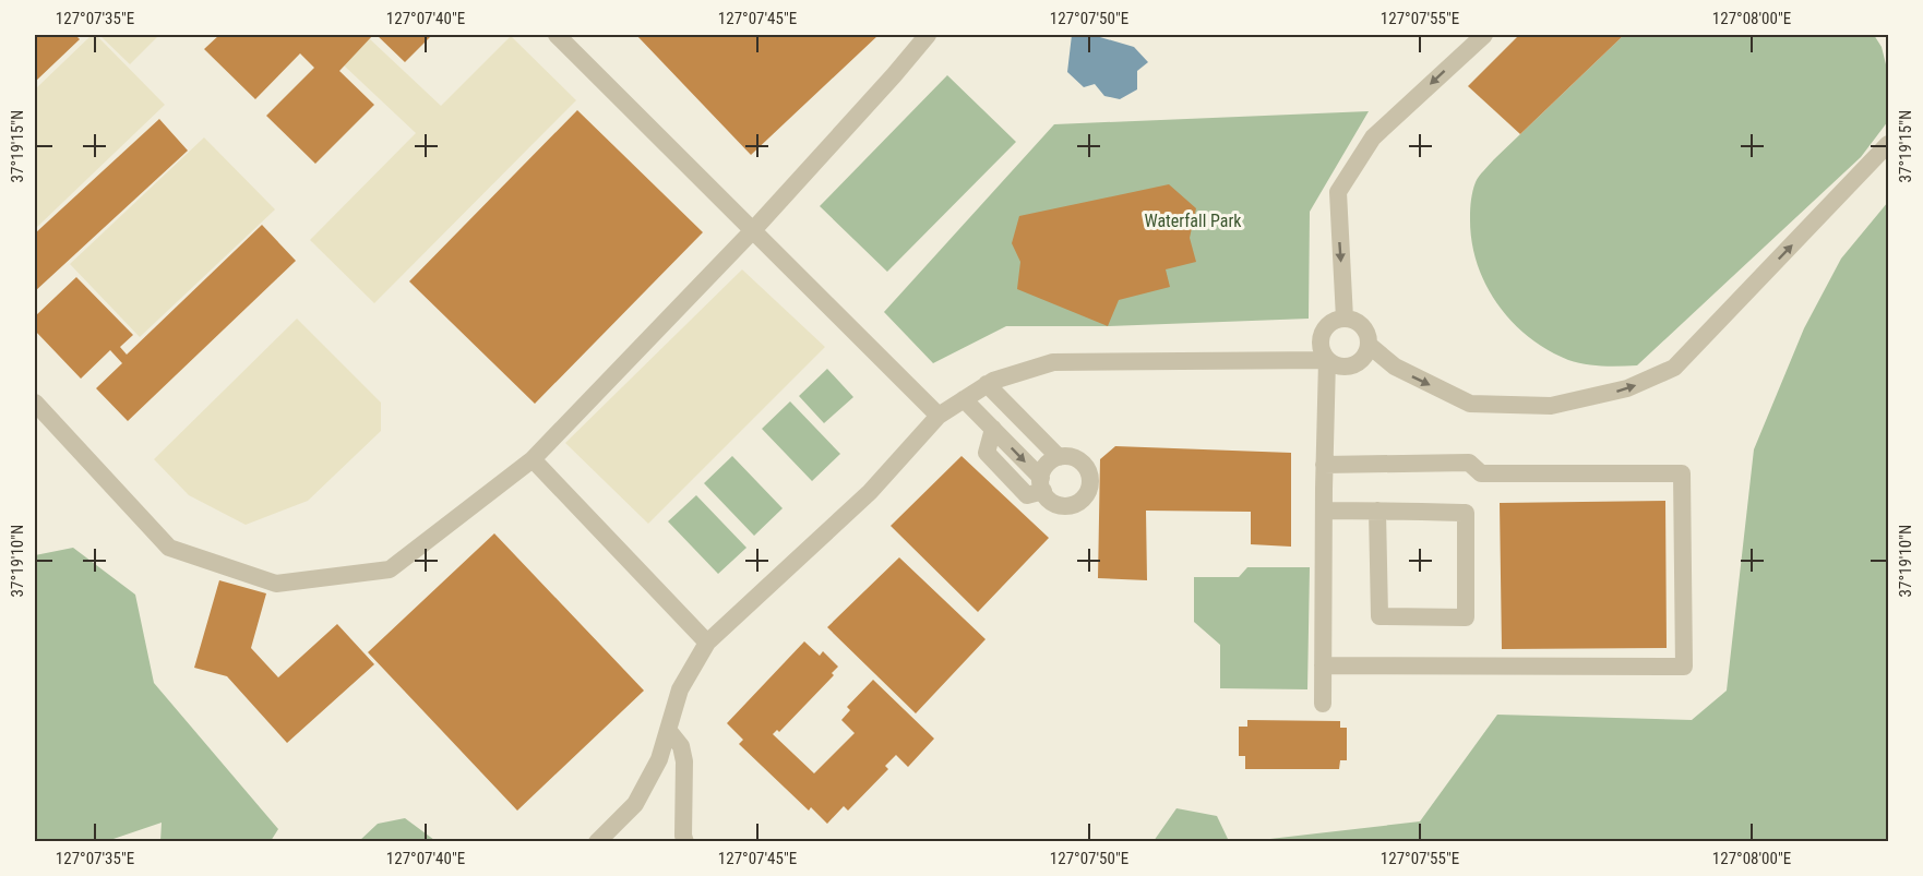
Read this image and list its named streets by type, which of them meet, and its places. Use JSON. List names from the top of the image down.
{
  "parks": ["Waterfall Park"],
  "coordinates": [
    "127°07'35\"E",
    "127°07'40\"E",
    "127°07'45\"E",
    "127°07'50\"E",
    "127°07'55\"E",
    "127°08'00\"E",
    "37°19'15\"N",
    "37°19'10\"N"
  ]
}
